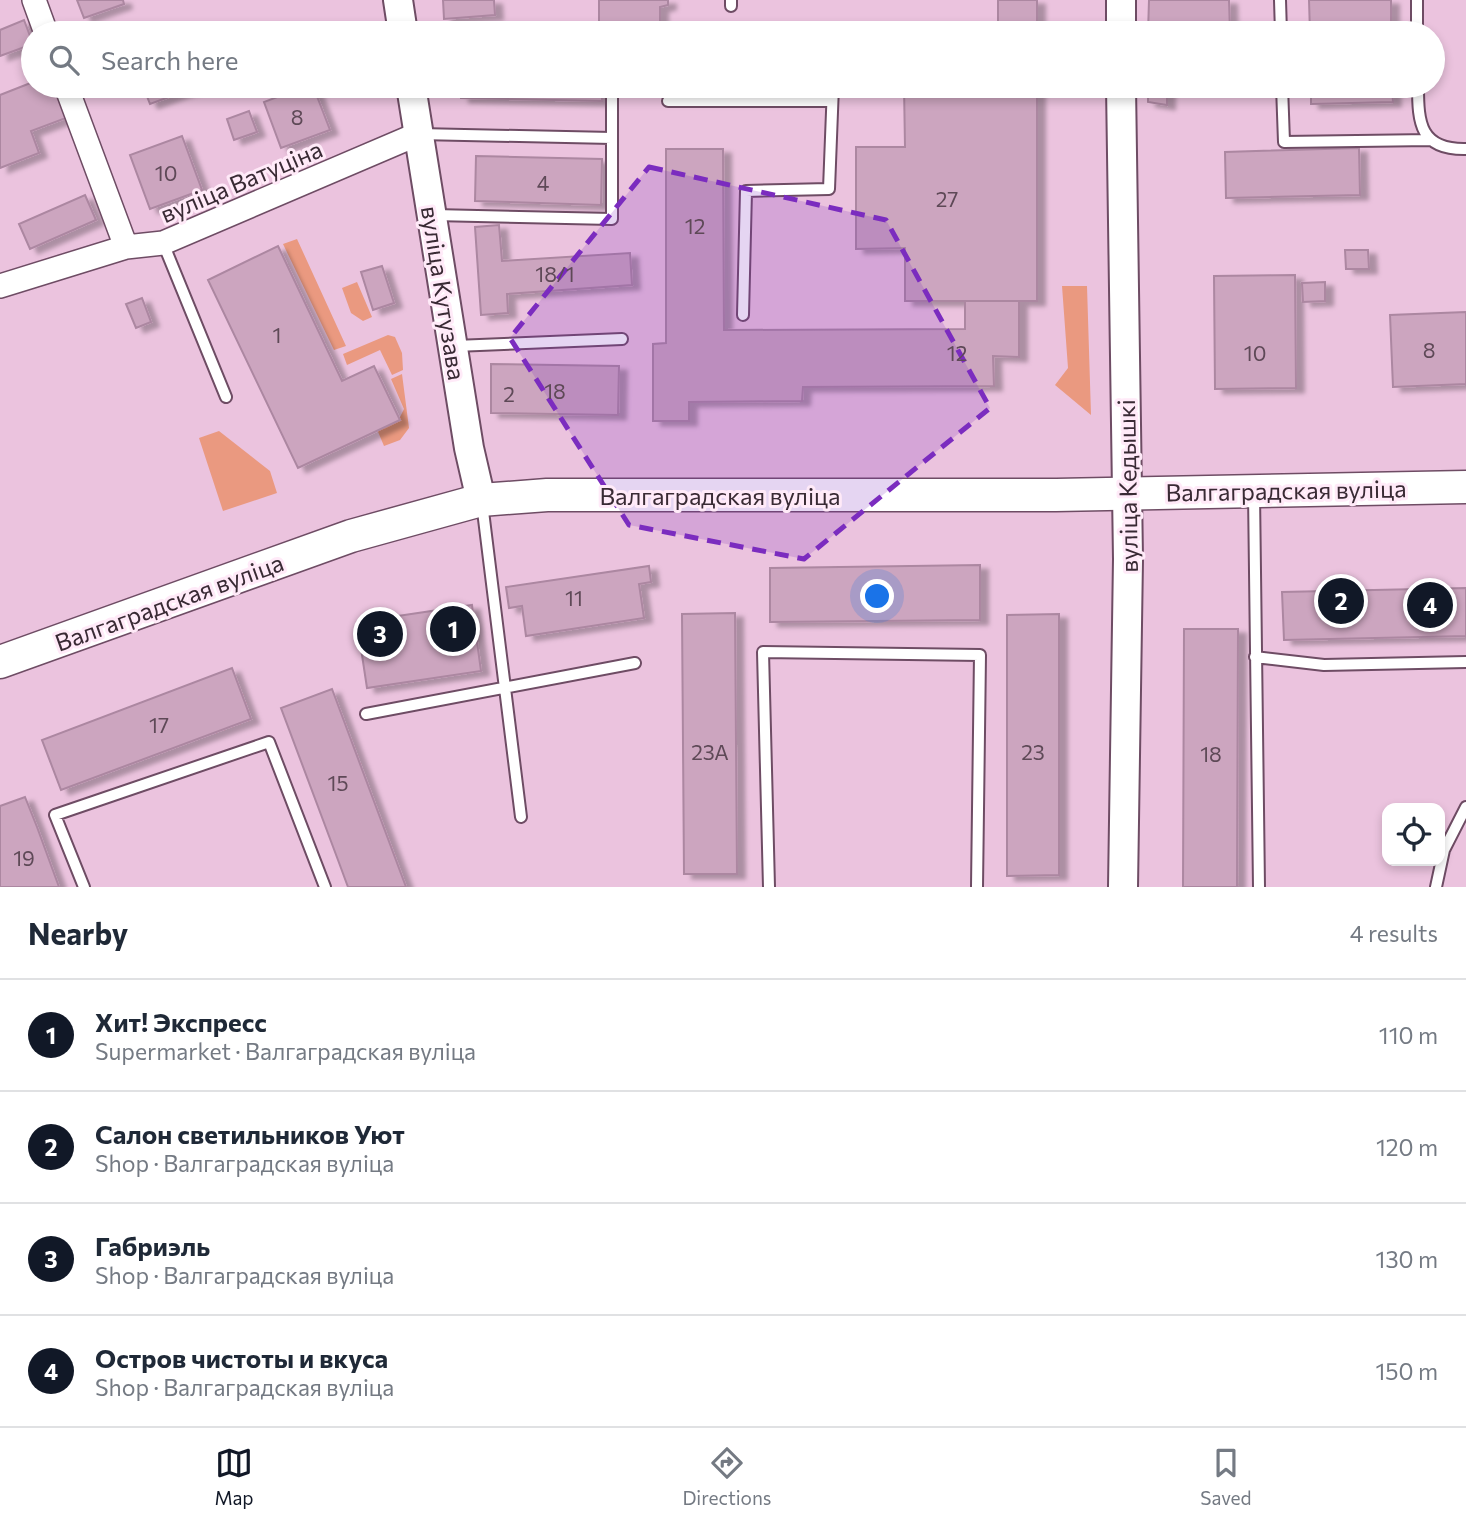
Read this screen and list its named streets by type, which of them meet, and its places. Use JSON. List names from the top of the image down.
{
  "streets": {
    "main road": ["Валгаградская вуліца"],
    "street": ["вуліца Ватуціна", "вуліца Кутузава", "вуліца Кедышкі"]
  },
  "crossings": [
    ["вуліца Ватуціна", "вуліца Кутузава"],
    ["вуліца Кутузава", "Валгаградская вуліца"],
    ["вуліца Кедышкі", "Валгаградская вуліца"]
  ],
  "house_numbers": [
    "8",
    "10",
    "4",
    "27",
    "12",
    "18/1",
    "1",
    "8",
    "12",
    "10",
    "18",
    "2",
    "11",
    "17",
    "23А",
    "23",
    "18",
    "15",
    "19"
  ],
  "page": {
    "search": "Search here",
    "pins": [
      "2",
      "4",
      "1",
      "3"
    ],
    "heading": ["Nearby", "4 results"],
    "list": [
      {
        "mark": "1",
        "name": "Хит! Экспресс",
        "note": "Supermarket · Валгаградская вуліца",
        "value": "110 m"
      },
      {
        "mark": "2",
        "name": "Салон светильников Уют",
        "note": "Shop · Валгаградская вуліца",
        "value": "120 m"
      },
      {
        "mark": "3",
        "name": "Габриэль",
        "note": "Shop · Валгаградская вуліца",
        "value": "130 m"
      },
      {
        "mark": "4",
        "name": "Остров чистоты и вкуса",
        "note": "Shop · Валгаградская вуліца",
        "value": "150 m"
      }
    ],
    "nav": ["Map", "Directions", "Saved"]
  }
}
